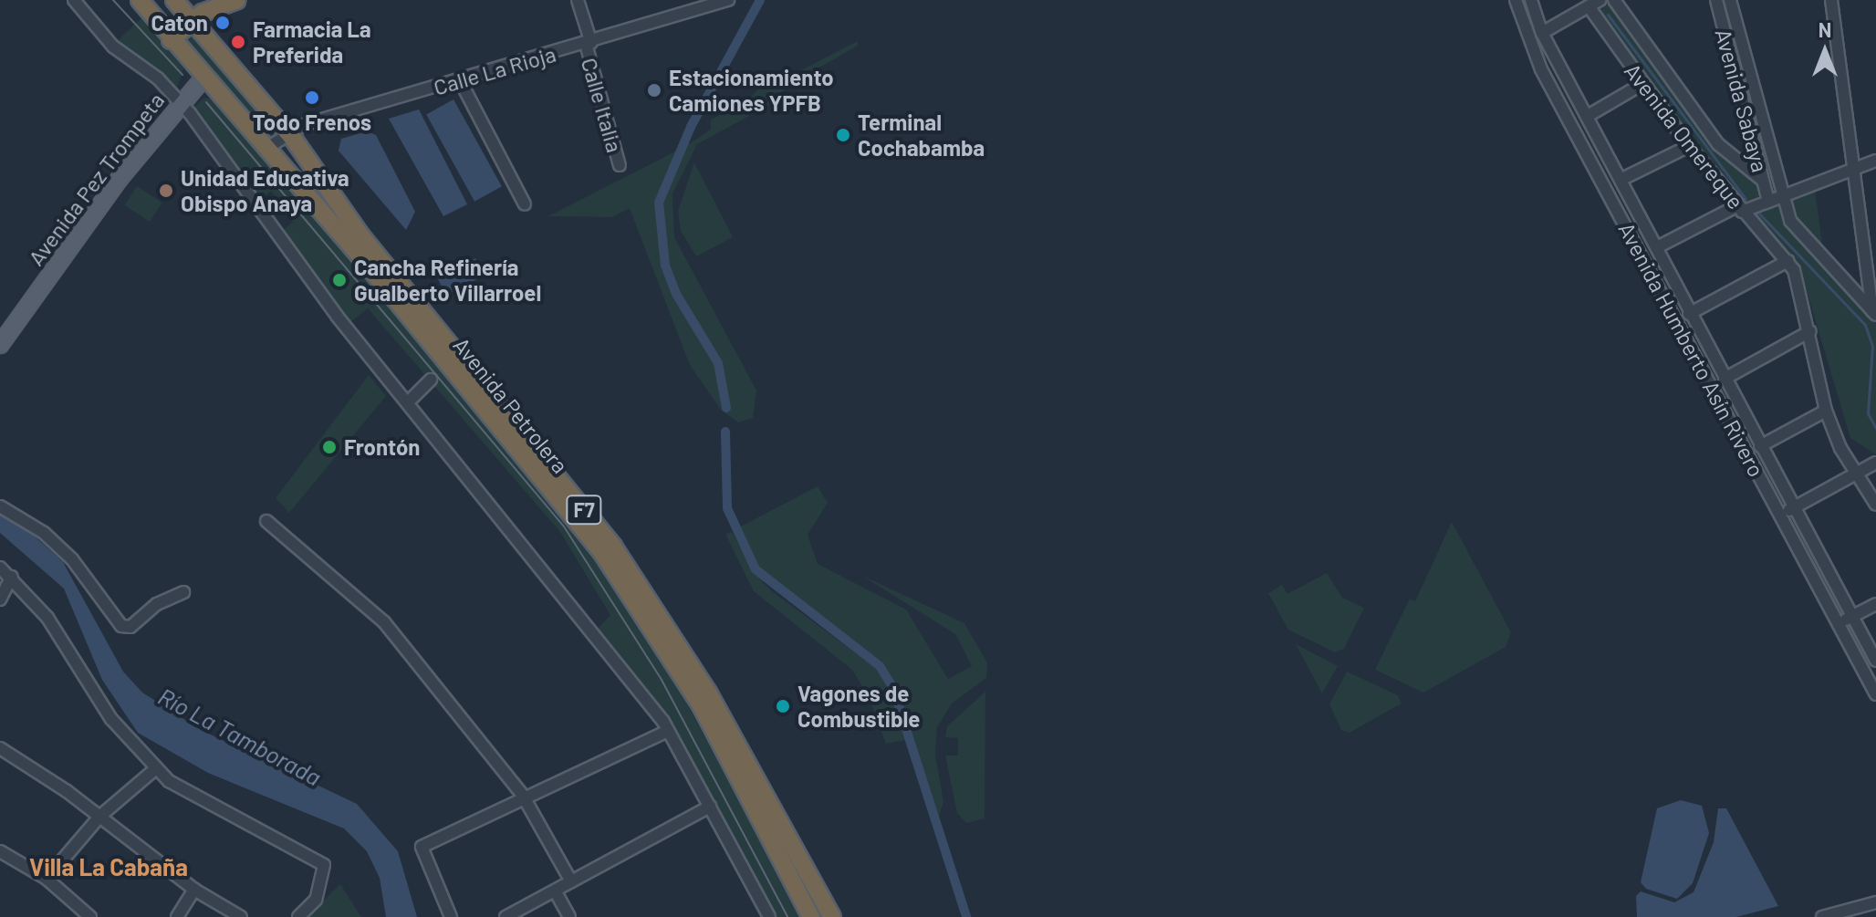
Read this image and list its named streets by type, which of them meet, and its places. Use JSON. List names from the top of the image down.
{
  "streets": {
    "highway": ["Avenida Petrolera", "F7"],
    "main road": ["Avenida Pez Trompeta"],
    "street": [
      "Calle La Rioja",
      "Avenida Sabaya",
      "Calle Italia",
      "Avenida Omereque",
      "Avenida Humberto Asín Rivero"
    ]
  },
  "crossings": [
    ["Calle La Rioja", "Calle Italia"],
    ["Calle La Rioja", "Avenida Petrolera"],
    ["Avenida Sabaya", "Avenida Omereque"],
    ["Avenida Pez Trompeta", "Avenida Petrolera"]
  ],
  "districts": ["Villa La Cabaña"],
  "water": ["Río La Tamborada"],
  "places": [
    "Caton",
    "Farmacia La Preferida",
    "Estacionamiento Camiones YPFB",
    "Todo Frenos",
    "Terminal Cochabamba",
    "Unidad Educativa Obispo Anaya",
    "Cancha Refinería Gualberto Villarroel",
    "Frontón",
    "Vagones de Combustible"
  ],
  "north": "top"
}
